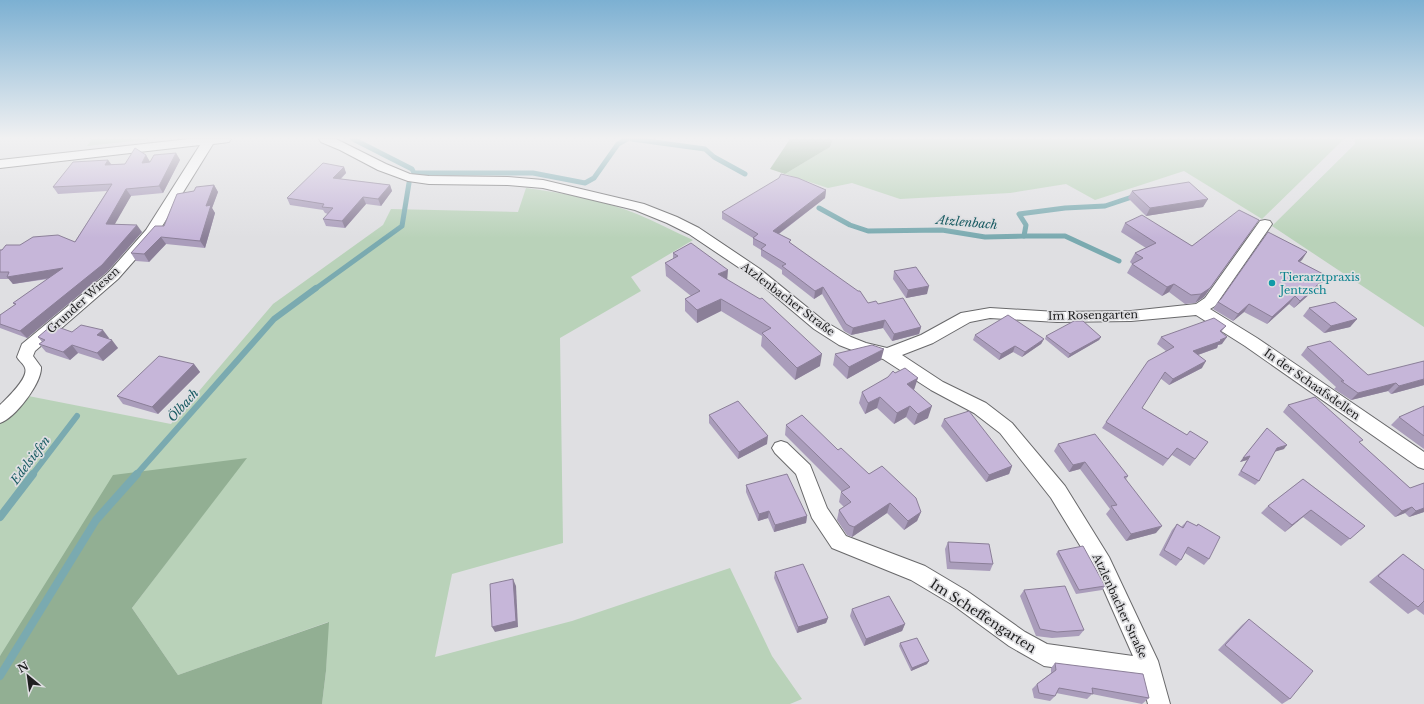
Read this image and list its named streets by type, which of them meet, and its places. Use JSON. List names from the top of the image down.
{
  "streets": {
    "street": [
      "Atzlenbacher Straße",
      "Grunder Wiesen",
      "Im Rosengarten",
      "In der Schaafsdellen",
      "Im Scheffengarten"
    ]
  },
  "crossings": [
    ["Atzlenbacher Straße", "Im Rosengarten"],
    ["Atzlenbacher Straße", "Im Scheffengarten"],
    ["Im Rosengarten", "In der Schaafsdellen"]
  ],
  "water": ["Atzlenbach", "Ölbach", "Edelsiefen"],
  "places": ["Tierarztpraxis Jentzsch"],
  "north": "top left"
}
